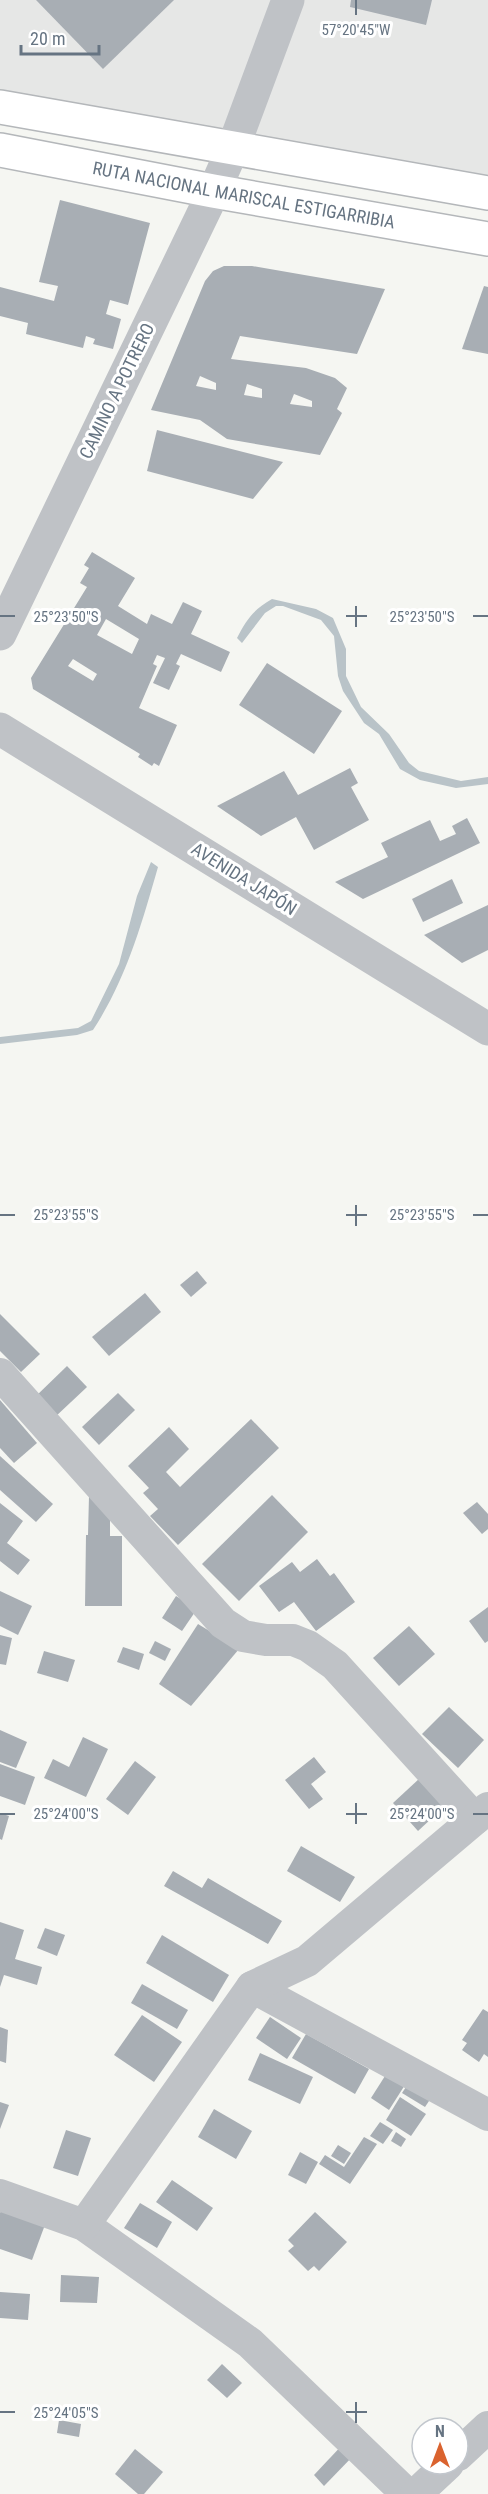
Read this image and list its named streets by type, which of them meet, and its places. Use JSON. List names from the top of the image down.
{
  "streets": {
    "highway": ["RUTA NACIONAL MARISCAL ESTIGARRIBIA"],
    "street": ["CAMINO A POTRERO", "AVENIDA JAPÓN"]
  },
  "crossings": [
    ["RUTA NACIONAL MARISCAL ESTIGARRIBIA", "CAMINO A POTRERO"]
  ],
  "scale_bar": "20 m",
  "north": "top",
  "coordinates": [
    "57°20'45\"W",
    "25°23'50\"S",
    "25°23'55\"S",
    "25°24'00\"S",
    "25°24'05\"S"
  ]
}
